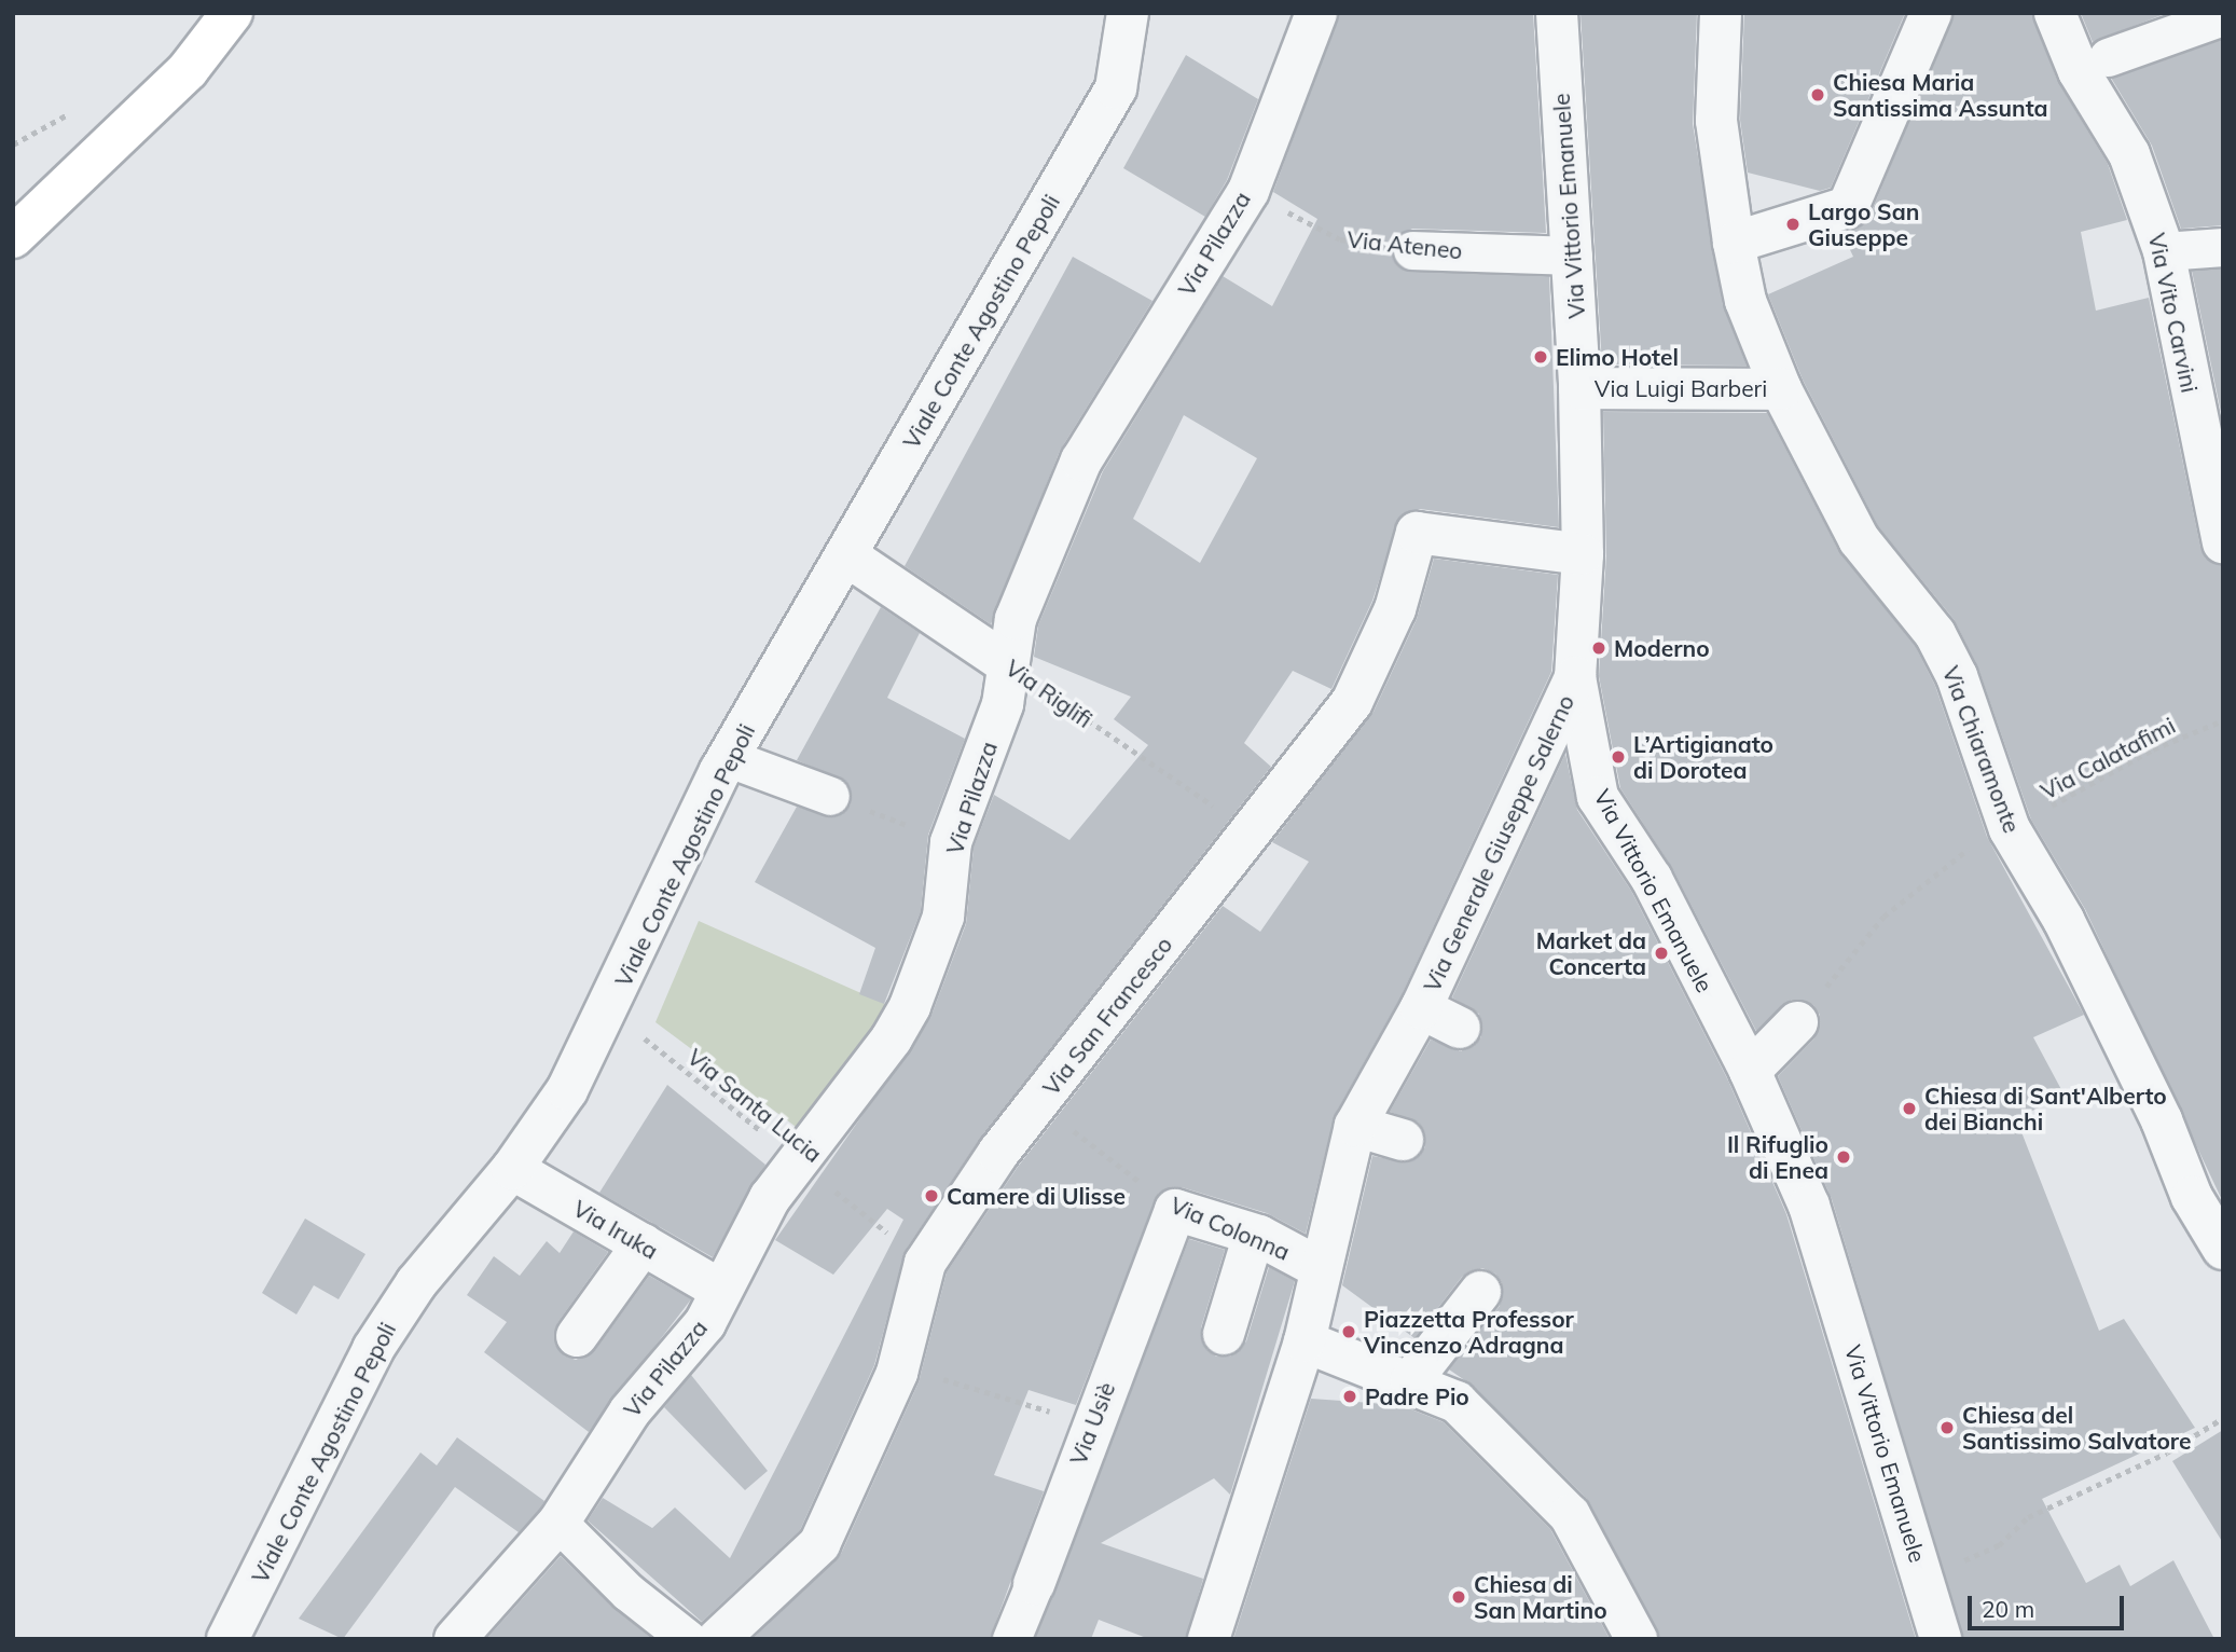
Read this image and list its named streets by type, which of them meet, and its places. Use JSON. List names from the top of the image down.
{
  "streets": {
    "street": [
      "Via Vittorio Emanuele",
      "Via Pilazza",
      "Via Ateneo",
      "Via Vito Carvini",
      "Viale Conte Agostino Pepoli",
      "Via Luigi Barberi",
      "Via Riglifi",
      "Via Chiaramonte",
      "Via Generale Giuseppe Salerno",
      "Via San Francesco",
      "Via Colonna",
      "Via Iruka",
      "Via Usiè"
    ],
    "path": ["Via Calatafimi", "Via Santa Lucia"]
  },
  "crossings": [
    ["Via Vittorio Emanuele", "Via Ateneo"],
    ["Via Vittorio Emanuele", "Via Luigi Barberi"],
    ["Via Vittorio Emanuele", "Via Generale Giuseppe Salerno"],
    ["Via Vittorio Emanuele", "Via San Francesco"],
    ["Via Pilazza", "Via Ateneo"],
    ["Via Pilazza", "Via Riglifi"],
    ["Via Pilazza", "Via Santa Lucia"],
    ["Via Pilazza", "Via Iruka"],
    ["Viale Conte Agostino Pepoli", "Via Riglifi"],
    ["Viale Conte Agostino Pepoli", "Via Santa Lucia"],
    ["Viale Conte Agostino Pepoli", "Via Iruka"],
    ["Via Luigi Barberi", "Via Chiaramonte"],
    ["Via Riglifi", "Via San Francesco"],
    ["Via Chiaramonte", "Via Calatafimi"],
    ["Via Generale Giuseppe Salerno", "Via Colonna"],
    ["Via San Francesco", "Via Colonna"],
    ["Via Colonna", "Via Usiè"]
  ],
  "places": [
    "Chiesa Maria Santissima Assunta",
    "Largo San Giuseppe",
    "Elimo Hotel",
    "Moderno",
    "L’Artigianato di Dorotea",
    "Market da Concerta",
    "Chiesa di Sant'Alberto dei Bianchi",
    "Il Rifuglio di Enea",
    "Camere di Ulisse",
    "Piazzetta Professor Vincenzo Adragna",
    "Padre Pio",
    "Chiesa del Santissimo Salvatore",
    "Chiesa di San Martino"
  ],
  "scale_bar": "20 m"
}
